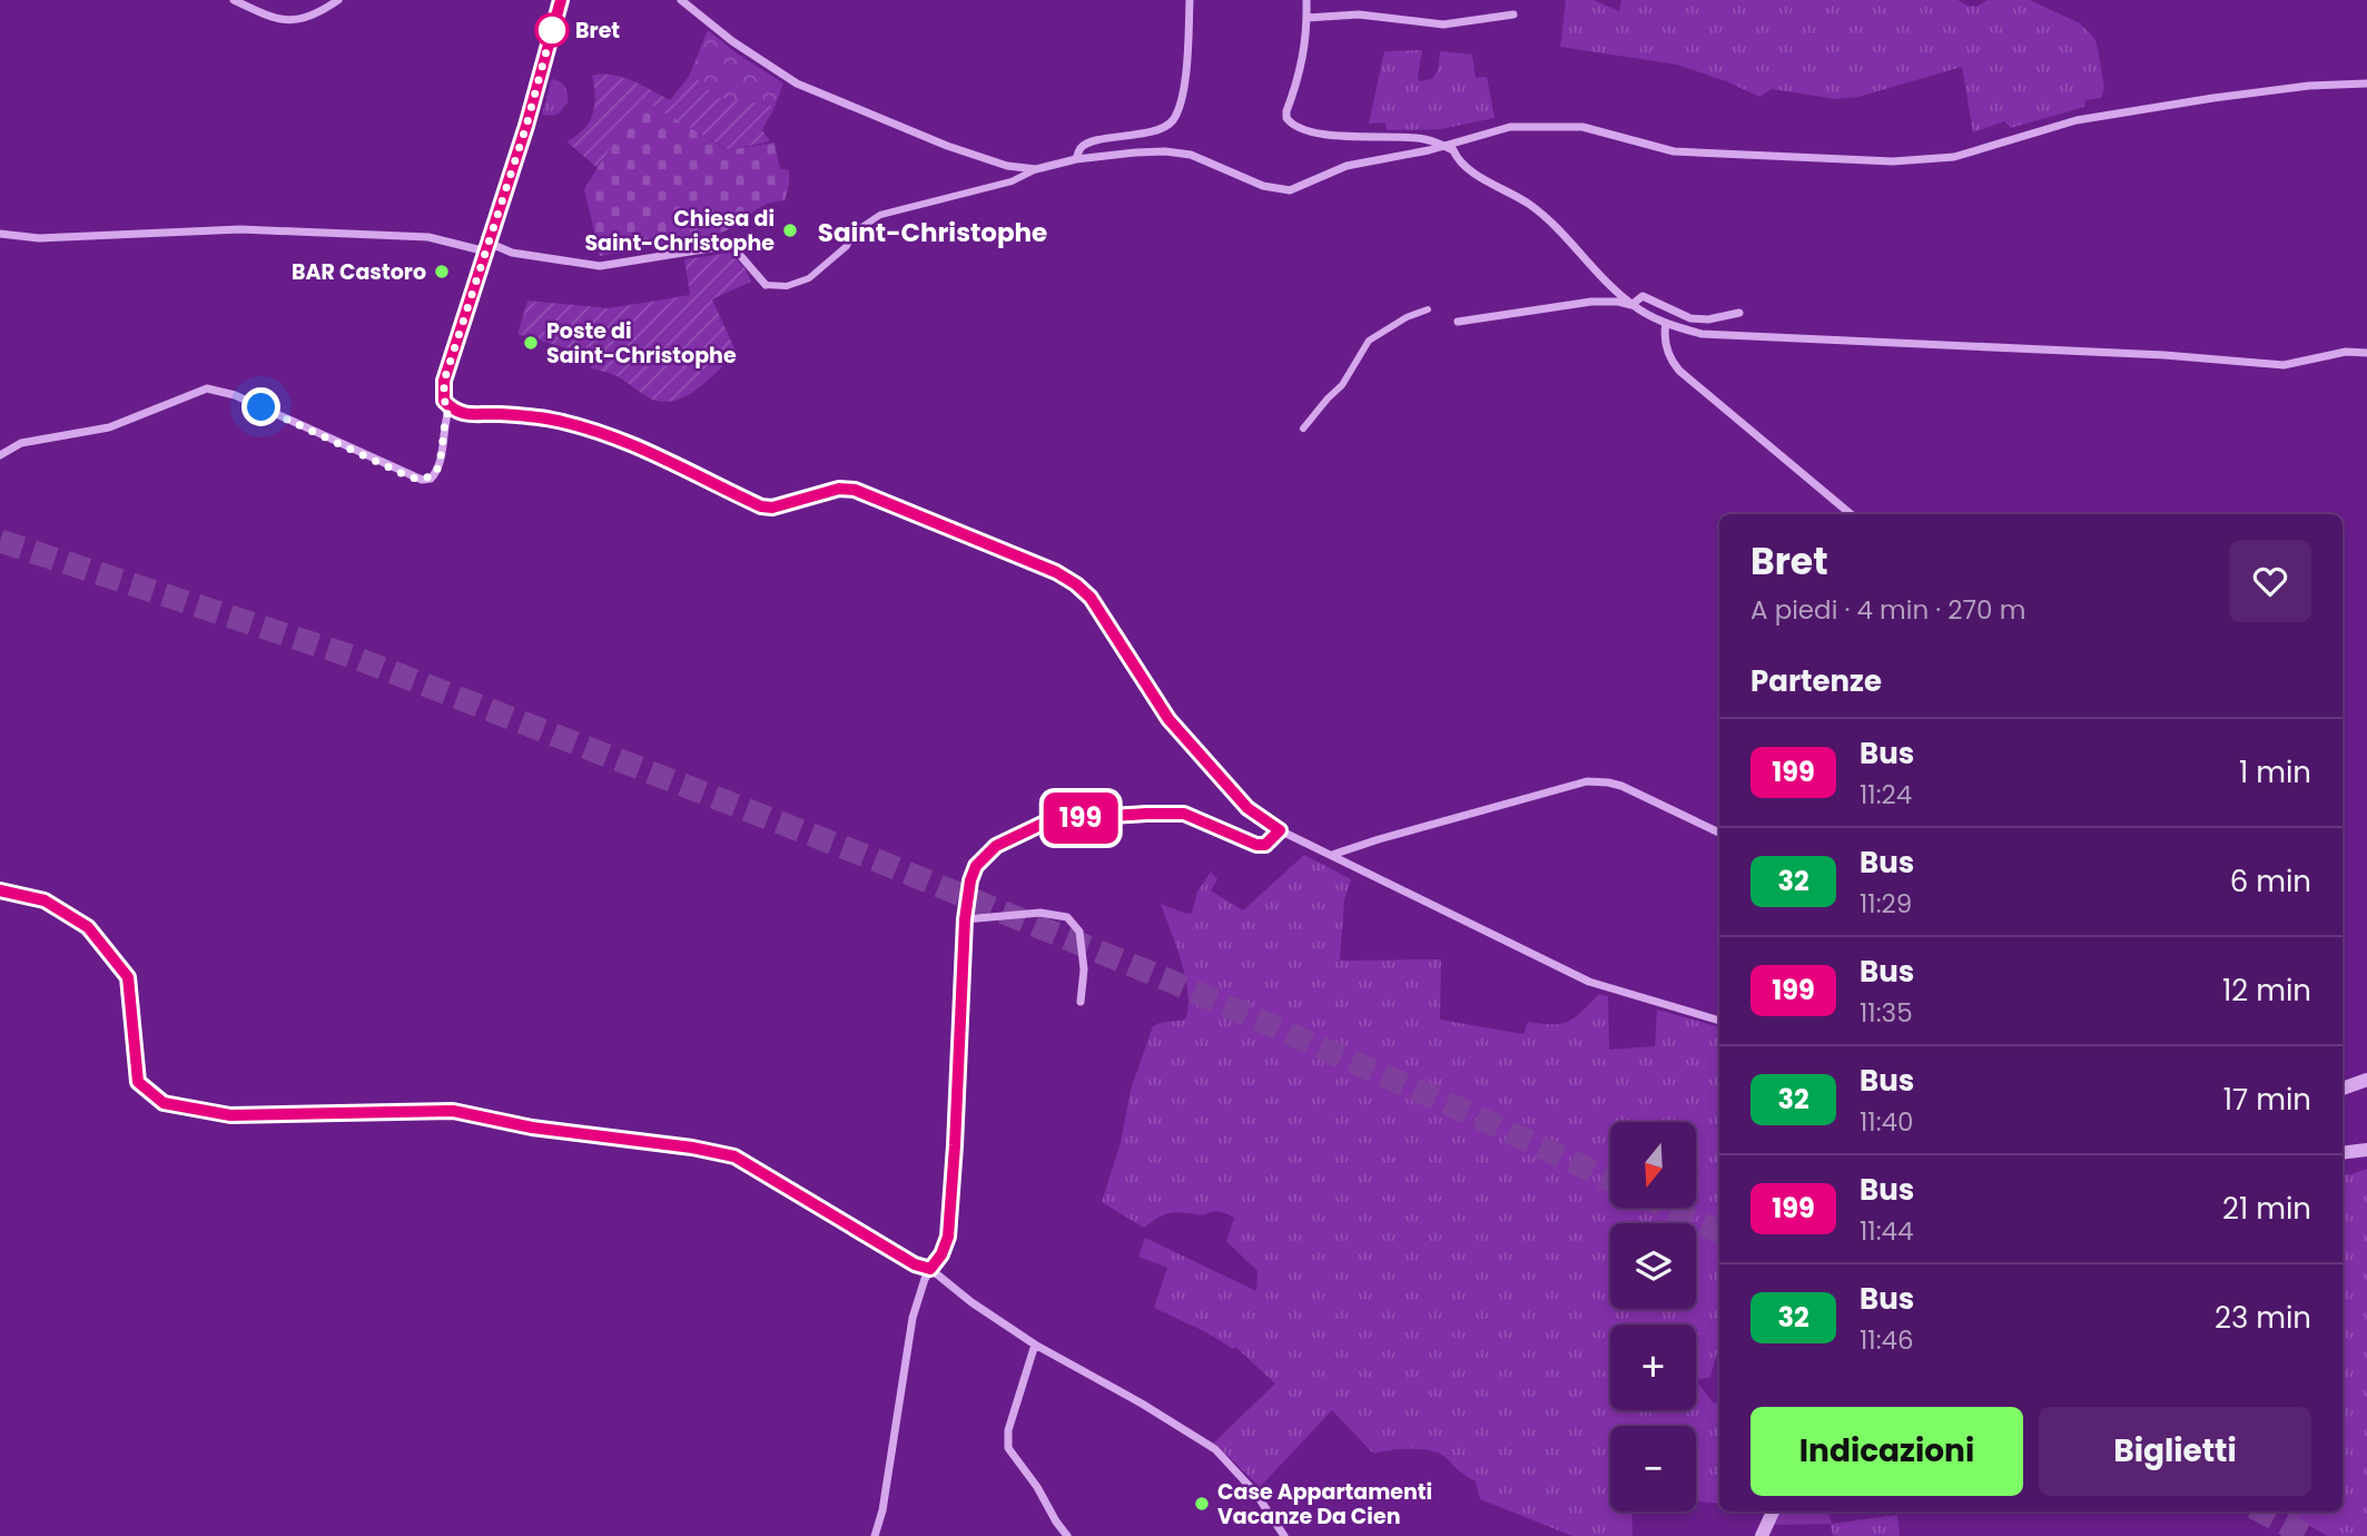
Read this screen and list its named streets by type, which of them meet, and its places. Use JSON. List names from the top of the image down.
{
  "districts": ["Saint-Christophe"],
  "places": [
    "Bret",
    "Chiesa di Saint-Christophe",
    "BAR Castoro",
    "Poste di Saint-Christophe",
    "Case Appartamenti Vacanze Da Cien"
  ],
  "lines": ["bus line 199"],
  "north": "bottom",
  "page": {
    "on_map": "199",
    "heading": [
      ["Bret", "A piedi · 4 min · 270 m"],
      "Partenze"
    ],
    "list": [
      {
        "mark": "199",
        "name": "Bus",
        "note": "11:24",
        "value": "1 min"
      },
      {
        "mark": "32",
        "name": "Bus",
        "note": "11:29",
        "value": "6 min"
      },
      {
        "mark": "199",
        "name": "Bus",
        "note": "11:35",
        "value": "12 min"
      },
      {
        "mark": "32",
        "name": "Bus",
        "note": "11:40",
        "value": "17 min"
      },
      {
        "mark": "199",
        "name": "Bus",
        "note": "11:44",
        "value": "21 min"
      },
      {
        "mark": "32",
        "name": "Bus",
        "note": "11:46",
        "value": "23 min"
      }
    ],
    "map_buttons": ["+", "−"],
    "buttons": ["Indicazioni", "Biglietti"]
  }
}
